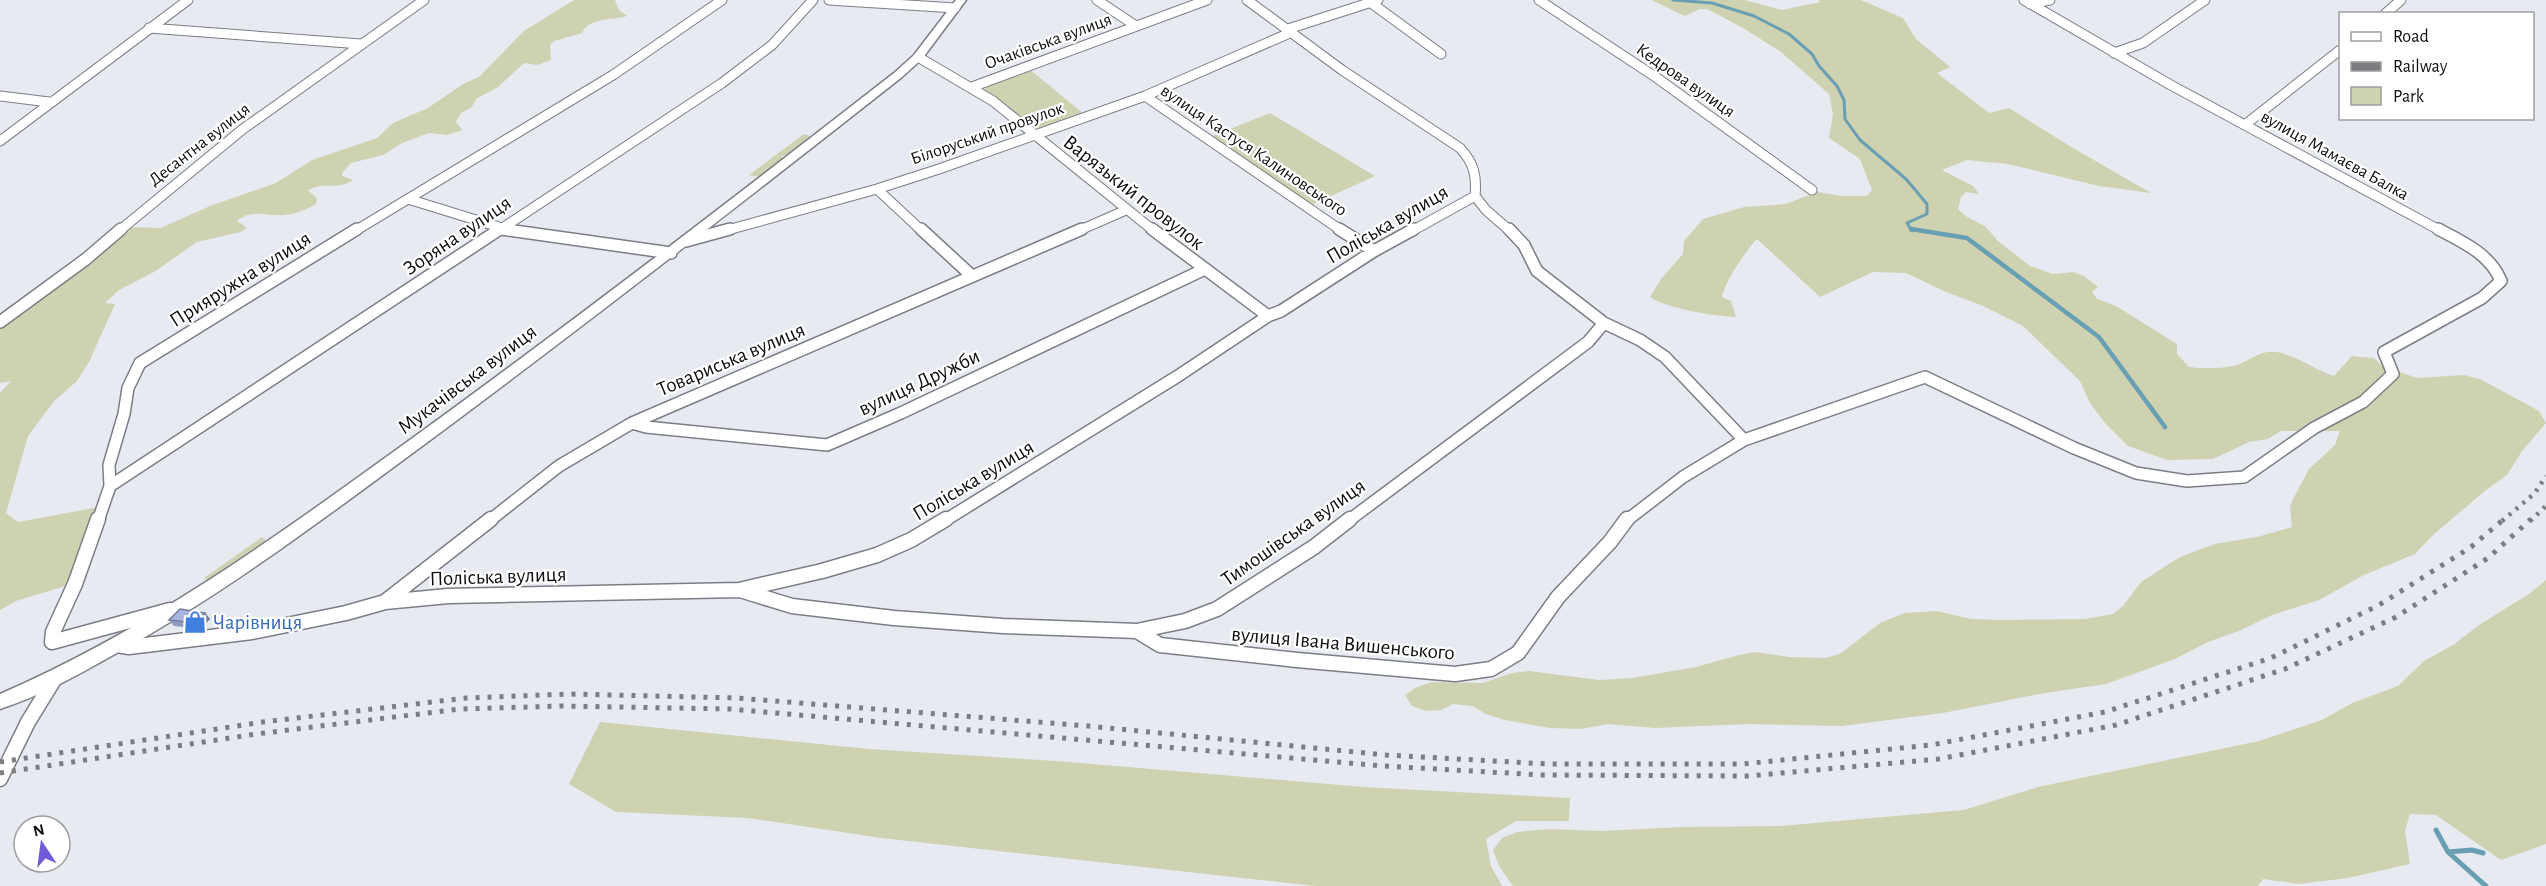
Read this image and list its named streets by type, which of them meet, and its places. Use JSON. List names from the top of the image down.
{
  "streets": {
    "street": [
      "Очаківська вулиця",
      "Кедрова вулиця",
      "Білоруський провулок",
      "Десантна вулиця",
      "вулиця Кастуся Калиновського",
      "вулиця Мамаєва Балка",
      "Варязький провулок",
      "Поліська вулиця",
      "Зоряна вулиця",
      "Прияружна вулиця",
      "Товариська вулиця",
      "Мукачівська вулиця",
      "вулиця Дружби",
      "Тимошівська вулиця",
      "вулиця Івана Вишенського"
    ]
  },
  "crossings": [
    ["Очаківська вулиця", "Варязький провулок"],
    ["Білоруський провулок", "вулиця Кастуся Калиновського"],
    ["Білоруський провулок", "Варязький провулок"],
    ["Білоруський провулок", "Поліська вулиця"],
    ["Білоруський провулок", "Мукачівська вулиця"],
    ["вулиця Кастуся Калиновського", "Поліська вулиця"],
    ["вулиця Мамаєва Балка", "вулиця Івана Вишенського"],
    ["Варязький провулок", "Поліська вулиця"],
    ["Варязький провулок", "Товариська вулиця"],
    ["Варязький провулок", "Мукачівська вулиця"],
    ["Варязький провулок", "вулиця Дружби"],
    ["Поліська вулиця", "Товариська вулиця"],
    ["Поліська вулиця", "Мукачівська вулиця"],
    ["Поліська вулиця", "Тимошівська вулиця"],
    ["Зоряна вулиця", "Прияружна вулиця"],
    ["Прияружна вулиця", "Мукачівська вулиця"],
    ["Товариська вулиця", "вулиця Дружби"],
    ["Тимошівська вулиця", "вулиця Івана Вишенського"]
  ],
  "places": {
    "shop": ["Чарівниця"]
  },
  "legend": ["Road", "Railway", "Park"],
  "north": "top"
}
